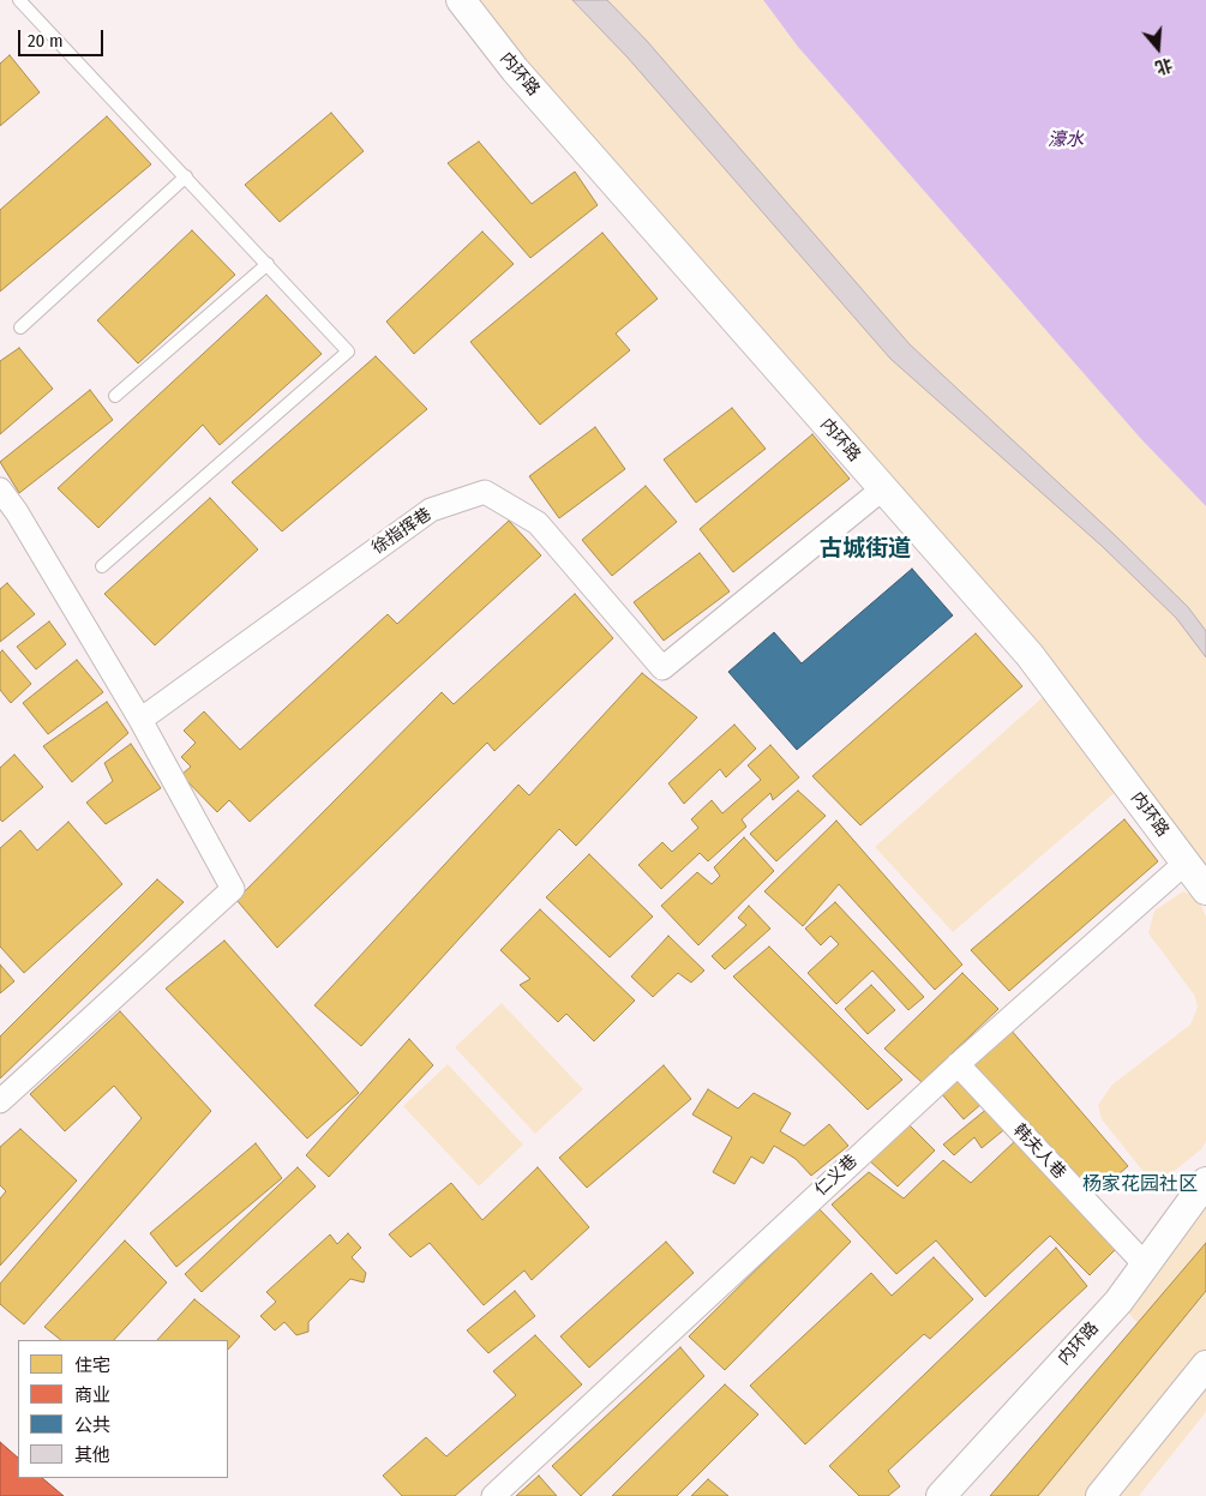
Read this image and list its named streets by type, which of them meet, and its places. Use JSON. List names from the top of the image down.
{
  "streets": {
    "street": [
      "内环路",
      "徐指挥巷",
      "韩夫人巷",
      "仁义巷"
    ]
  },
  "crossings": [
    ["内环路", "徐指挥巷"],
    ["内环路", "韩夫人巷"],
    ["内环路", "仁义巷"],
    ["韩夫人巷", "仁义巷"]
  ],
  "districts": ["古城街道", "杨家花园社区"],
  "water": ["濠水"],
  "legend": [
    "住宅",
    "商业",
    "公共",
    "其他"
  ],
  "scale_bar": "20 m",
  "north": "bottom"
}
